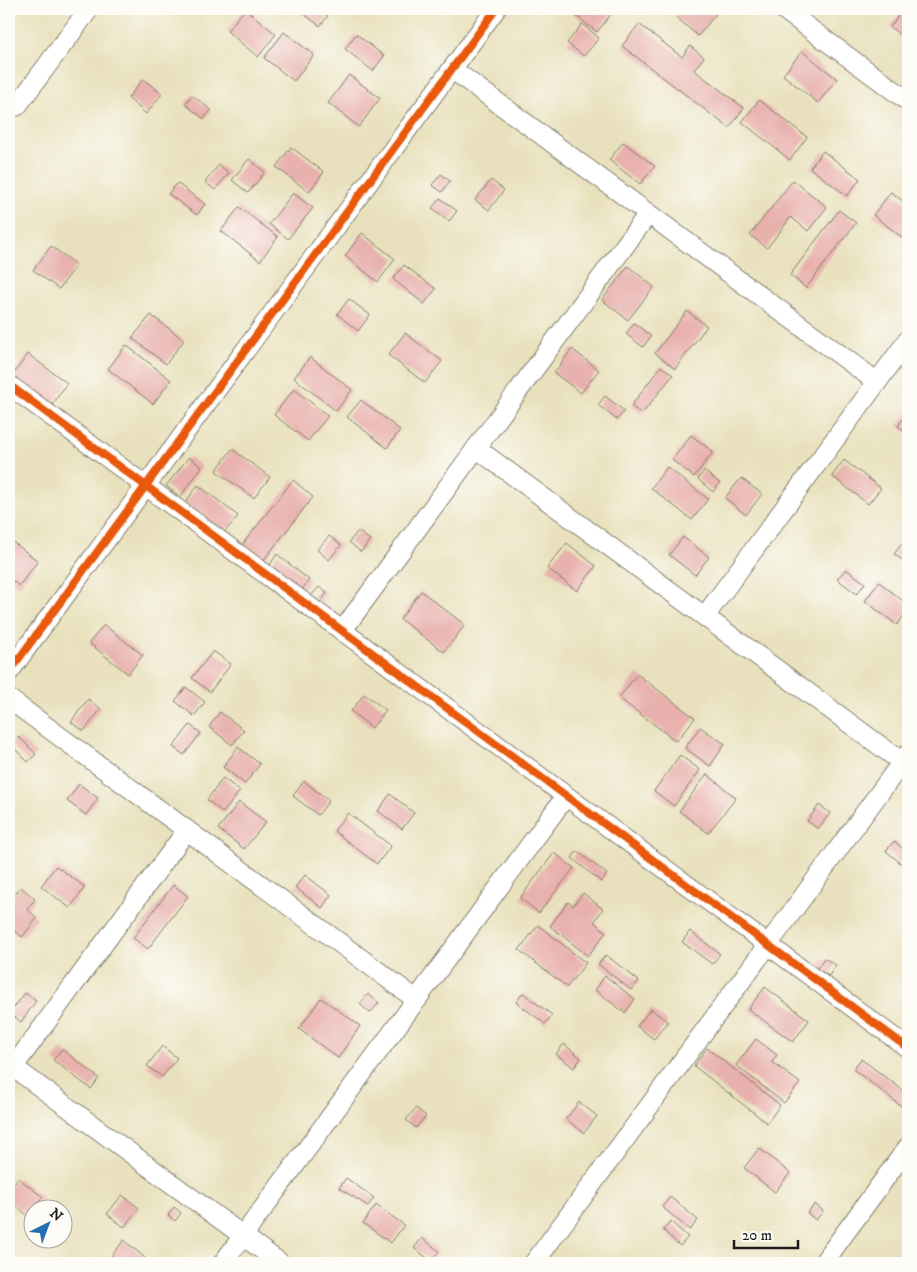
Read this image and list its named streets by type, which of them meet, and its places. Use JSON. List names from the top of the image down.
{
  "scale_bar": "20 m",
  "north": "top right"
}
